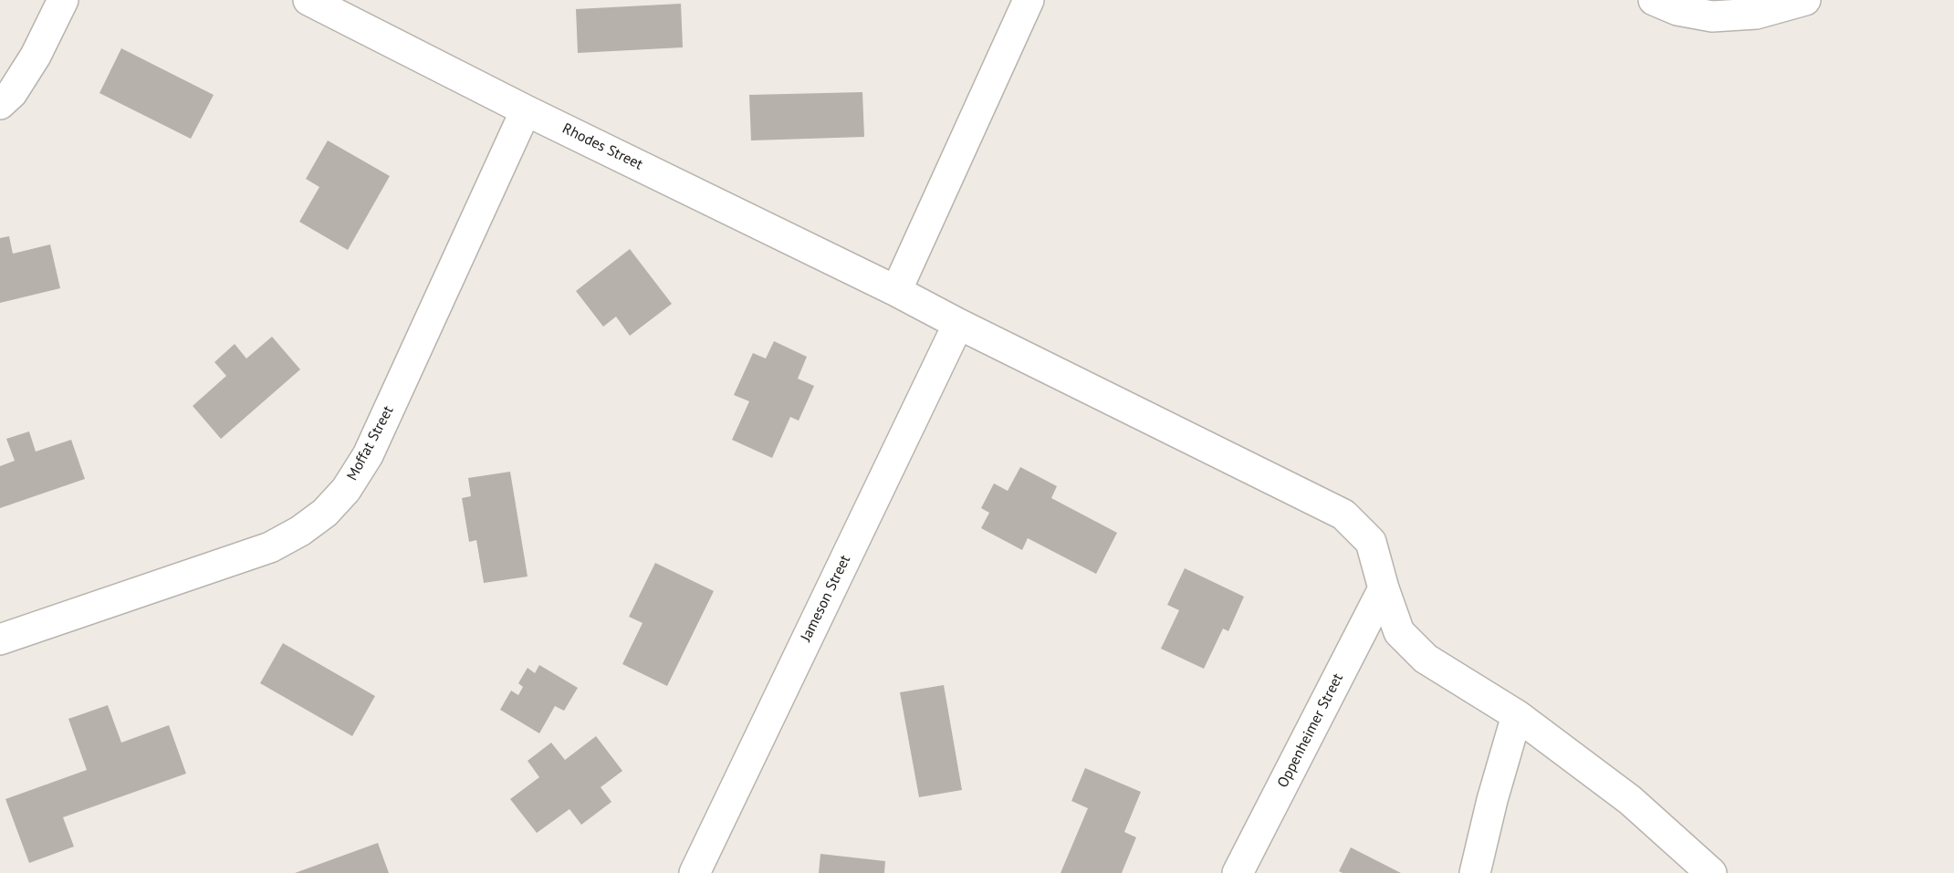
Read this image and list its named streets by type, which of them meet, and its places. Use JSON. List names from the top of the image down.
{
  "streets": {
    "street": [
      "Rhodes Street",
      "Moffat Street",
      "Jameson Street",
      "Oppenheimer Street"
    ]
  },
  "crossings": [
    ["Rhodes Street", "Moffat Street"],
    ["Rhodes Street", "Jameson Street"],
    ["Rhodes Street", "Oppenheimer Street"]
  ]
}
